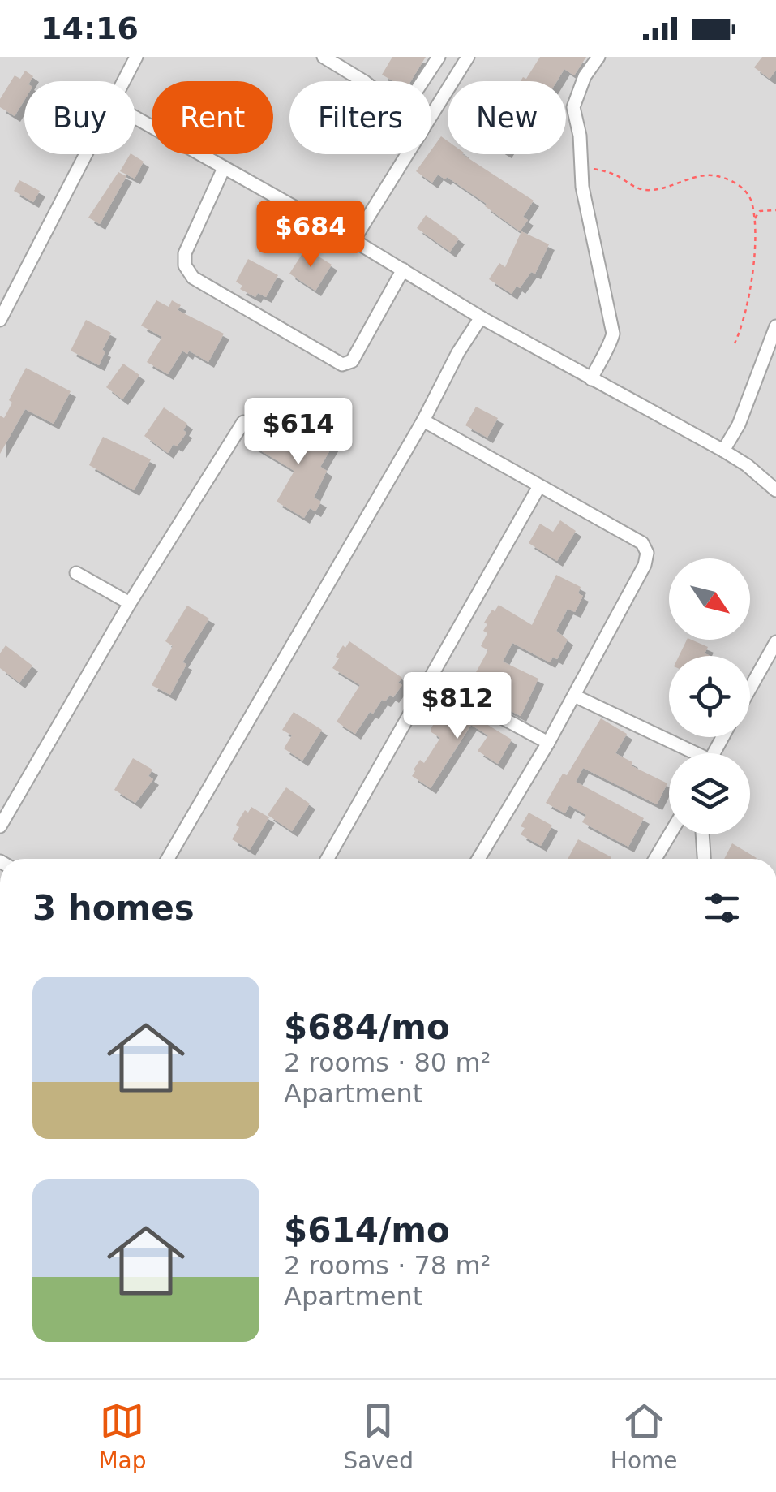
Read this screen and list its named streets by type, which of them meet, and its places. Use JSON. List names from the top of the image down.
{
  "north": "bottom right",
  "page": {
    "status": "14:16",
    "chip": [
      "Buy",
      "Rent",
      "Filters",
      "New"
    ],
    "price": ["$684", "$614", "$812"],
    "heading": "3 homes",
    "list": [
      {
        "name": "$684/mo",
        "note": "2 rooms · 80 m² · Apartment"
      },
      {
        "name": "$614/mo",
        "note": "2 rooms · 78 m² · Apartment"
      }
    ],
    "tabs": ["Map", "Saved", "Home"]
  }
}
